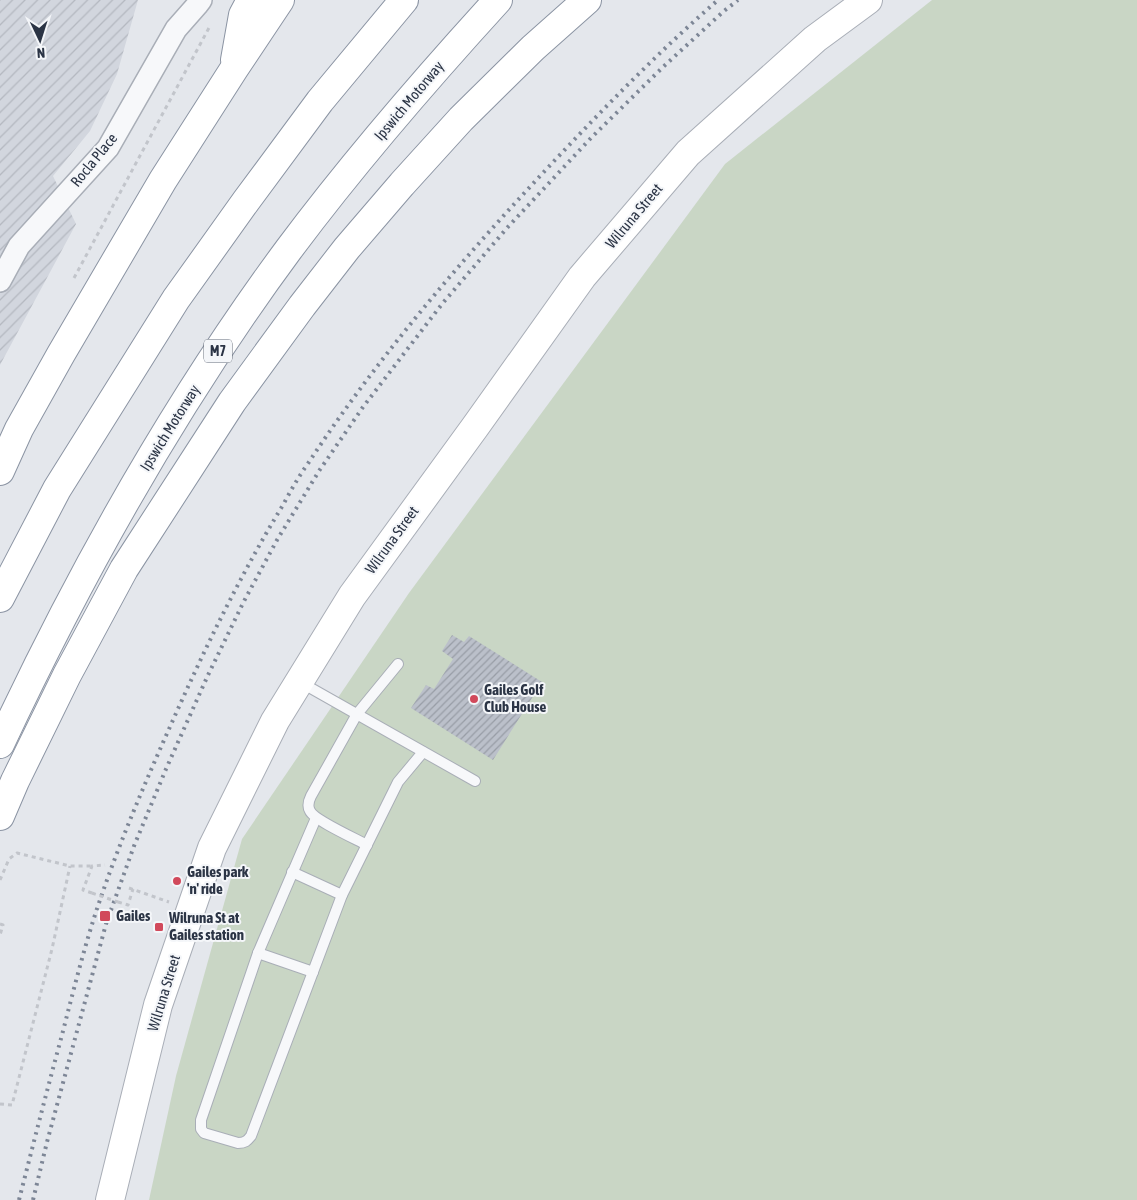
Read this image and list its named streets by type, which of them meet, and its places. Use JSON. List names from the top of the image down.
{
  "streets": {
    "main road": ["Ipswich Motorway", "Wilruna Street", "M7"],
    "street": ["Rocla Place"]
  },
  "places": {
    "other": ["Gailes Golf Club House", "Gailes park 'n' ride"],
    "transit": ["Gailes", "Wilruna St at Gailes station"]
  },
  "north": "bottom"
}
